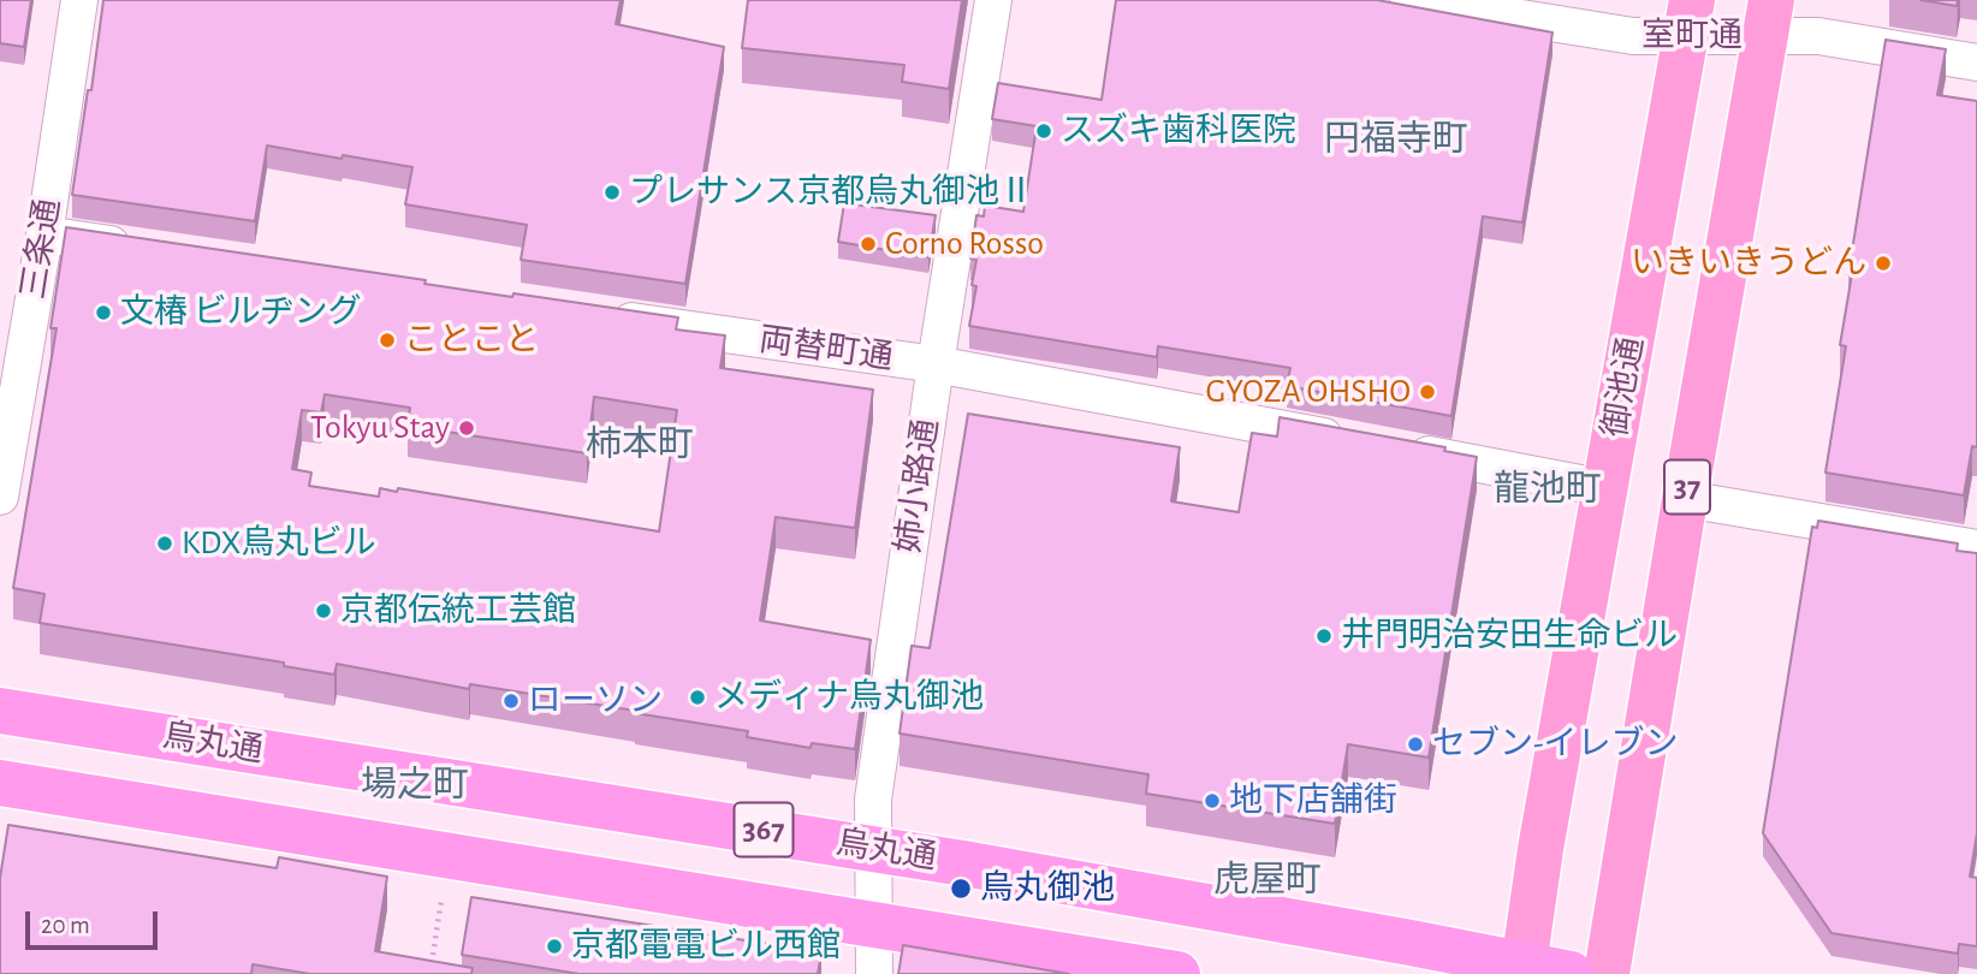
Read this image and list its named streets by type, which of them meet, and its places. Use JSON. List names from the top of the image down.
{
  "streets": {
    "highway": ["烏丸通", "367"],
    "main road": ["御池通", "37"],
    "street": [
      "室町通",
      "三条通",
      "両替町通",
      "姉小路通"
    ]
  },
  "crossings": [
    ["室町通", "御池通"],
    ["室町通", "37"],
    ["両替町通", "御池通"],
    ["両替町通", "姉小路通"],
    ["御池通", "烏丸通"],
    ["姉小路通", "烏丸通"],
    ["姉小路通", "367"]
  ],
  "districts": [
    "円福寺町",
    "柿本町",
    "龍池町",
    "場之町",
    "虎屋町"
  ],
  "places": [
    "スズキ歯科医院",
    "プレサンス京都烏丸御池Ⅱ",
    "Corno Rosso",
    "いきいきうどん",
    "文椿 ビルヂング",
    "ことこと",
    "GYOZA OHSHO",
    "Tokyu Stay",
    "KDX烏丸ビル",
    "京都伝統工芸館",
    "井門明治安田生命ビル",
    "メディナ烏丸御池",
    "ローソン",
    "セブン-イレブン",
    "地下店舗街",
    "烏丸御池",
    "京都電電ビル西館"
  ],
  "scale_bar": "20 m"
}
